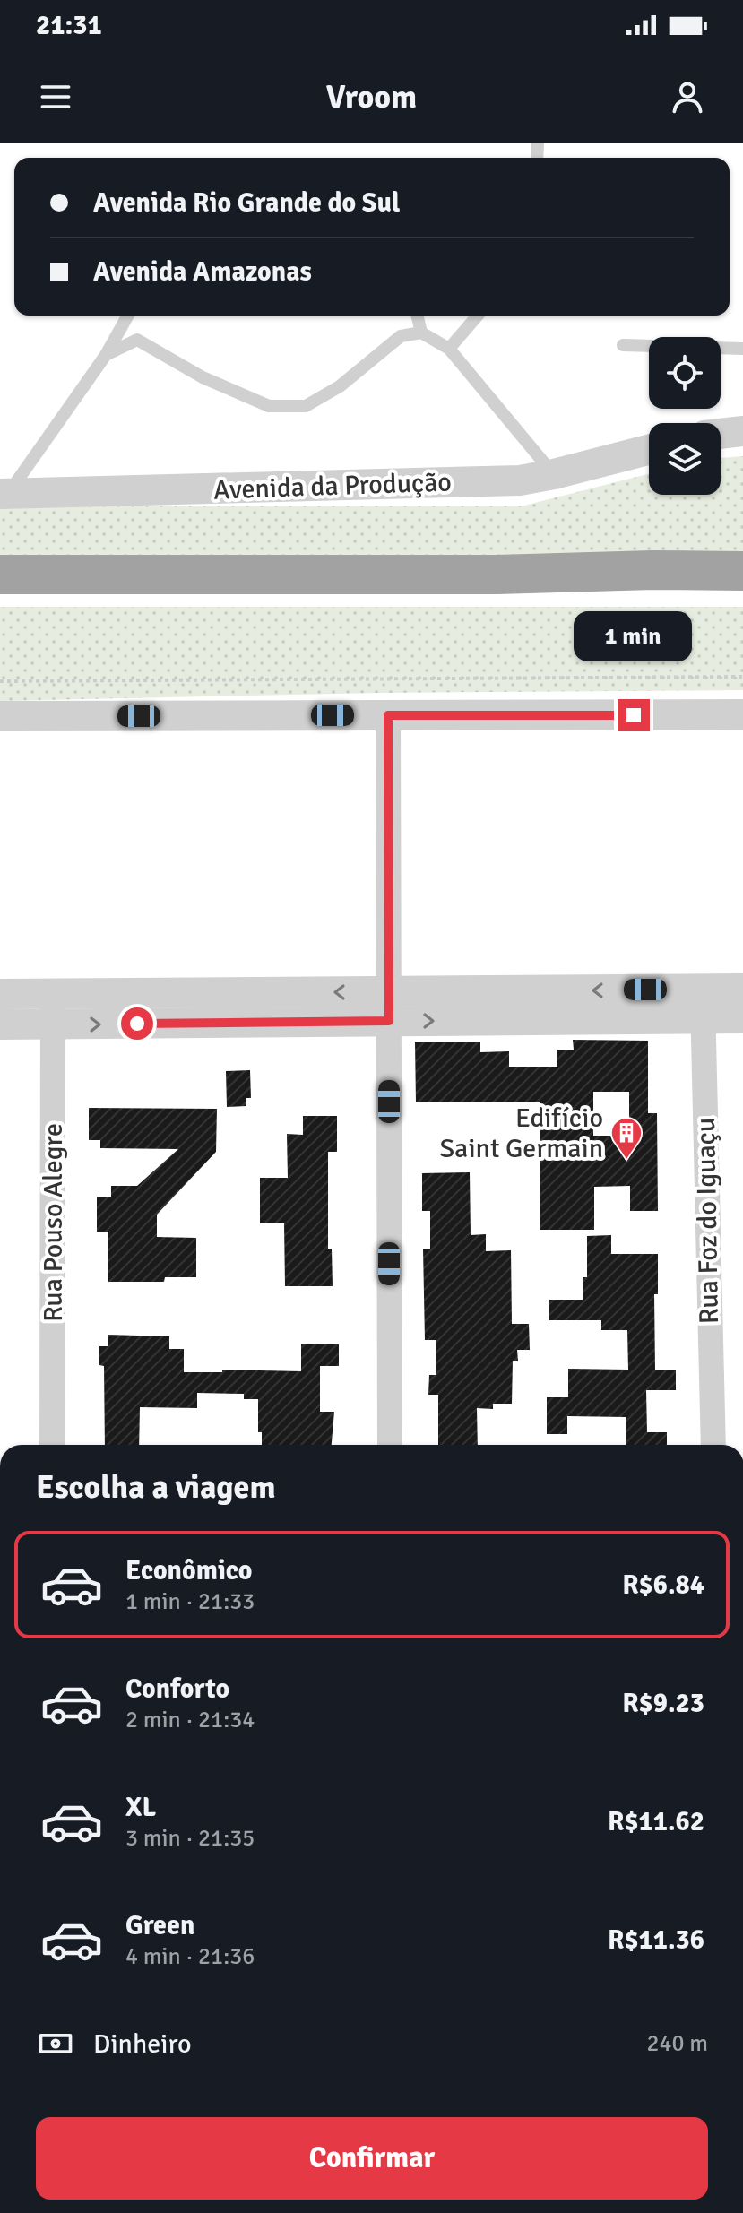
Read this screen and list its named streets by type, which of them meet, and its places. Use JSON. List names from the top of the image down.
{
  "streets": {
    "street": ["Avenida da Produção", "Rua Foz do Iguaçu", "Rua Pouso Alegre"]
  },
  "places": {
    "building": ["Edifício Saint Germain"]
  },
  "page": {
    "status": "21:31",
    "header": "Vroom",
    "banner": ["Avenida Rio Grande do Sul", "Avenida Amazonas"],
    "bubble": "1 min",
    "heading": "Escolha a viagem",
    "list": [
      {
        "name": "Econômico",
        "note": "1 min · 21:33",
        "value": "R$6.84"
      },
      {
        "name": "Conforto",
        "note": "2 min · 21:34",
        "value": "R$9.23"
      },
      {
        "name": "XL",
        "note": "3 min · 21:35",
        "value": "R$11.62"
      },
      {
        "name": "Green",
        "note": "4 min · 21:36",
        "value": "R$11.36"
      }
    ],
    "pay": ["Dinheiro", "240 m"],
    "buttons": "Confirmar"
  }
}
